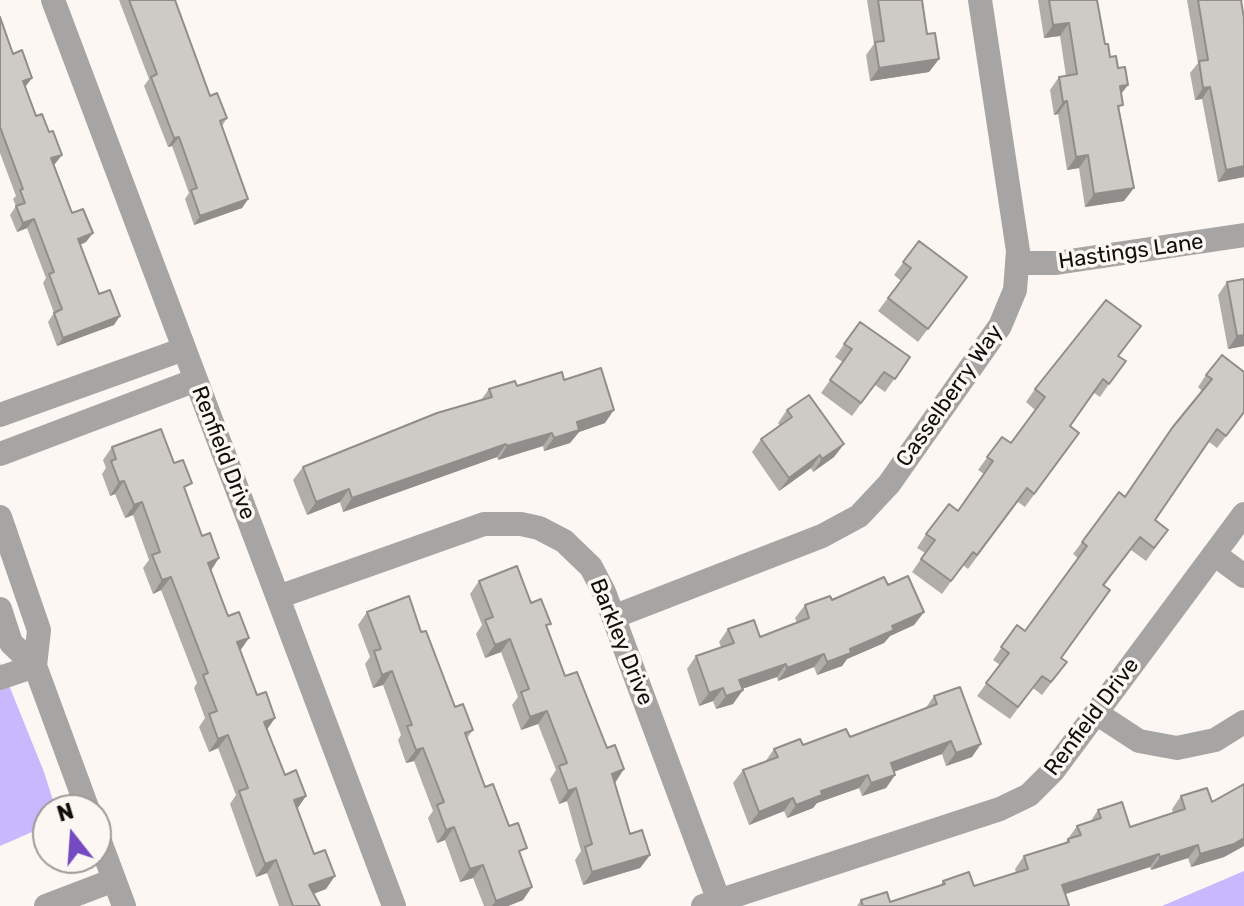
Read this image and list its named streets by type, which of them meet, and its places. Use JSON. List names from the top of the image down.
{
  "streets": {
    "street": [
      "Hastings Lane",
      "Casselberry Way",
      "Renfield Drive",
      "Barkley Drive"
    ]
  },
  "crossings": [
    ["Hastings Lane", "Casselberry Way"],
    ["Casselberry Way", "Barkley Drive"],
    ["Renfield Drive", "Barkley Drive"]
  ],
  "north": "top"
}
